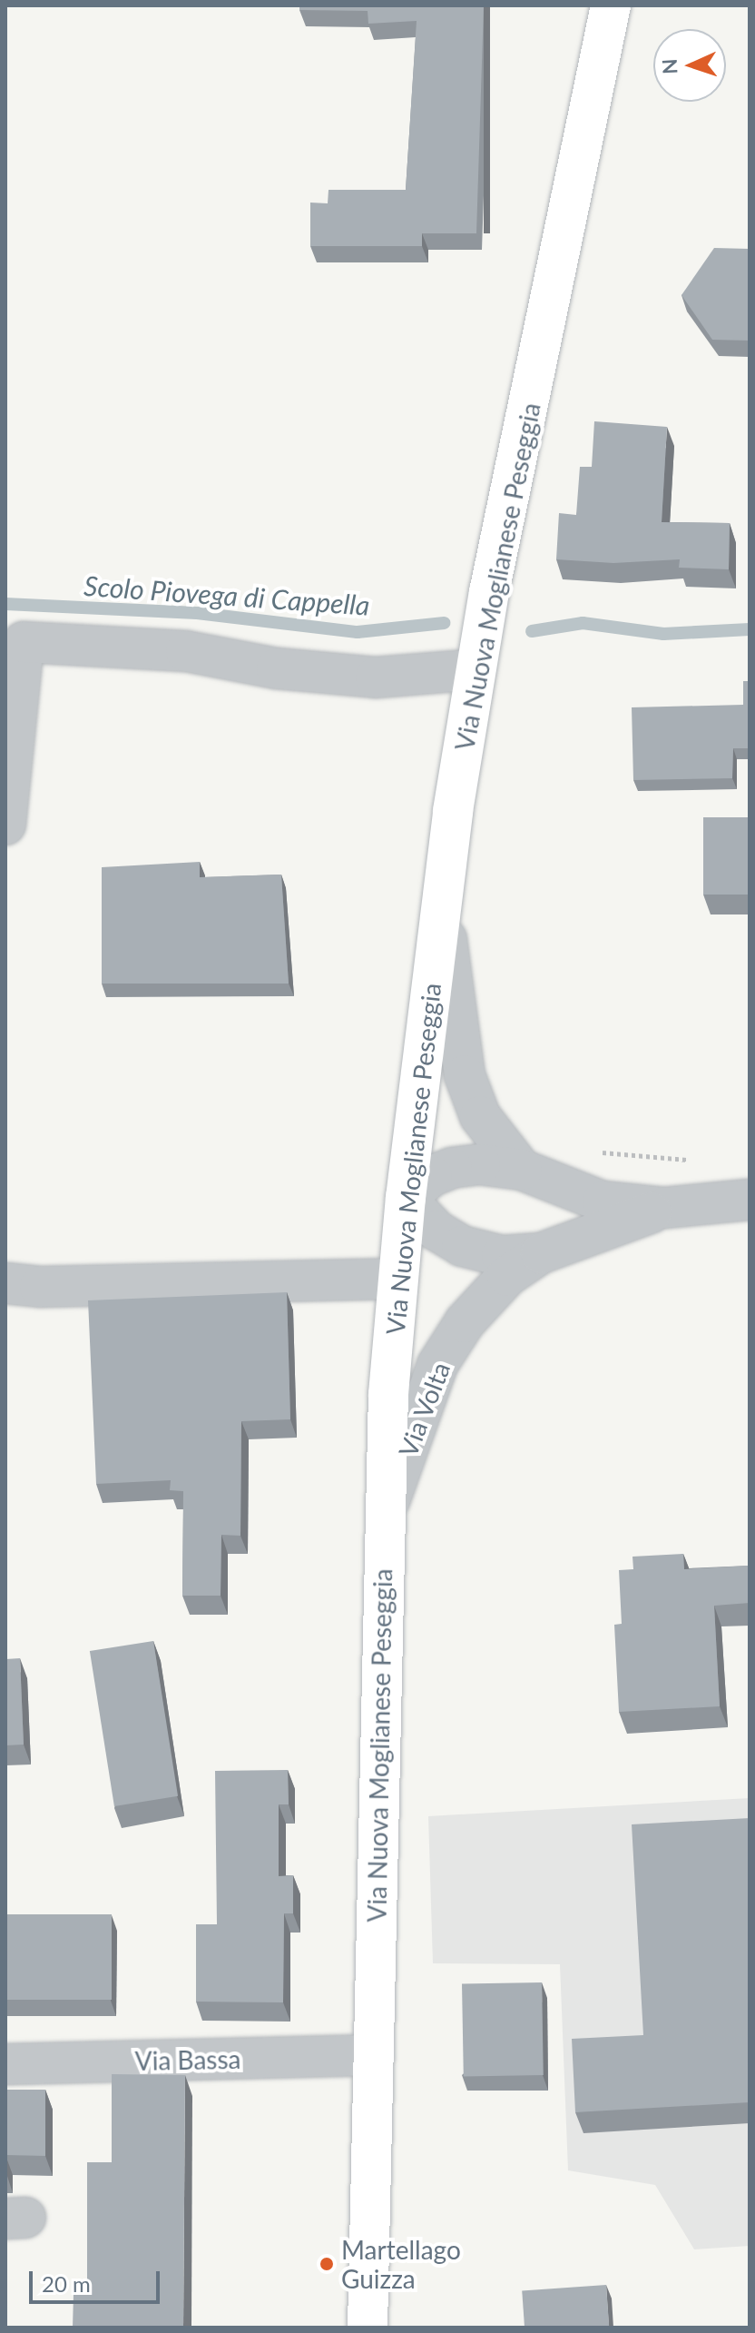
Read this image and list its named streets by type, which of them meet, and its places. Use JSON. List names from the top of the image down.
{
  "streets": {
    "main road": ["Via Nuova Moglianese Peseggia"],
    "street": ["Via Volta", "Via Bassa"]
  },
  "crossings": [
    ["Via Nuova Moglianese Peseggia", "Via Volta"],
    ["Via Nuova Moglianese Peseggia", "Via Bassa"]
  ],
  "water": ["Scolo Piovega di Cappella"],
  "places": ["Martellago Guizza"],
  "scale_bar": "20 m",
  "north": "left"
}
